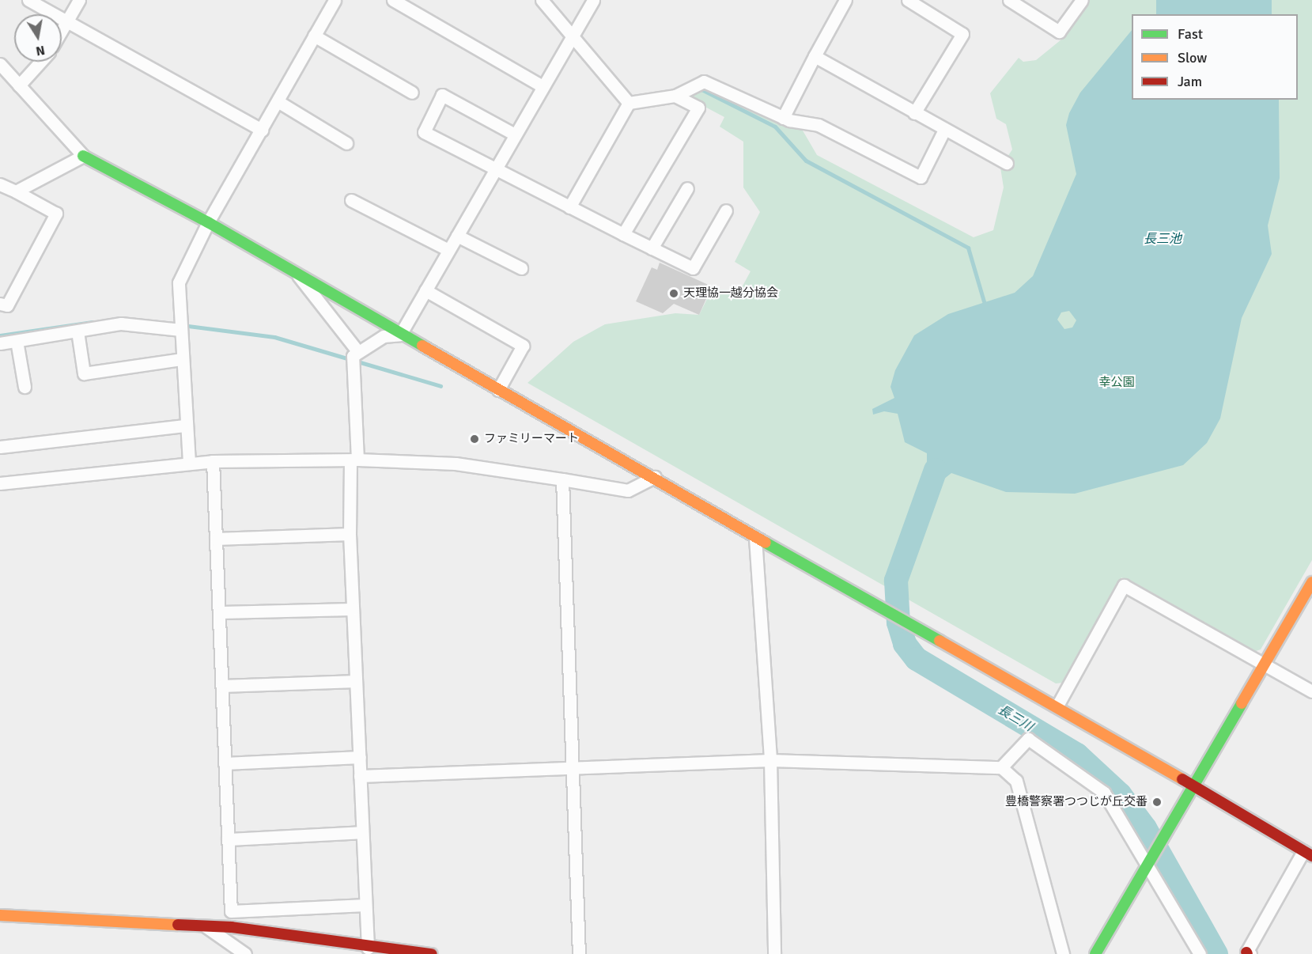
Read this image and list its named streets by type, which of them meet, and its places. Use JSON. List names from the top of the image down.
{
  "water": ["長三池", "長三川"],
  "parks": ["幸公園"],
  "places": ["天理協一越分協会", "ファミリーマート", "豊橋警察署つつじが丘交番"],
  "legend": ["Fast", "Slow", "Jam"],
  "north": "bottom"
}
